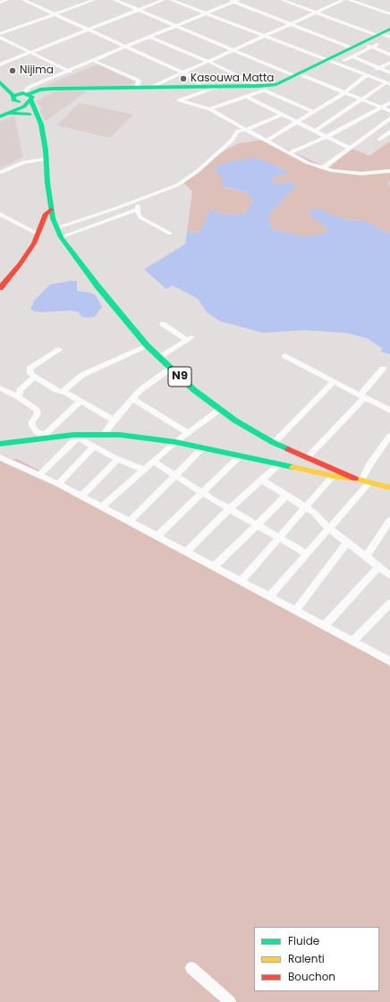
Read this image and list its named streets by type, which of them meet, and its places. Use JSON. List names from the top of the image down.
{
  "streets": {
    "main road": ["N9"]
  },
  "places": ["Nijima", "Kasouwa Matta"],
  "legend": ["Fluide", "Ralenti", "Bouchon"]
}
